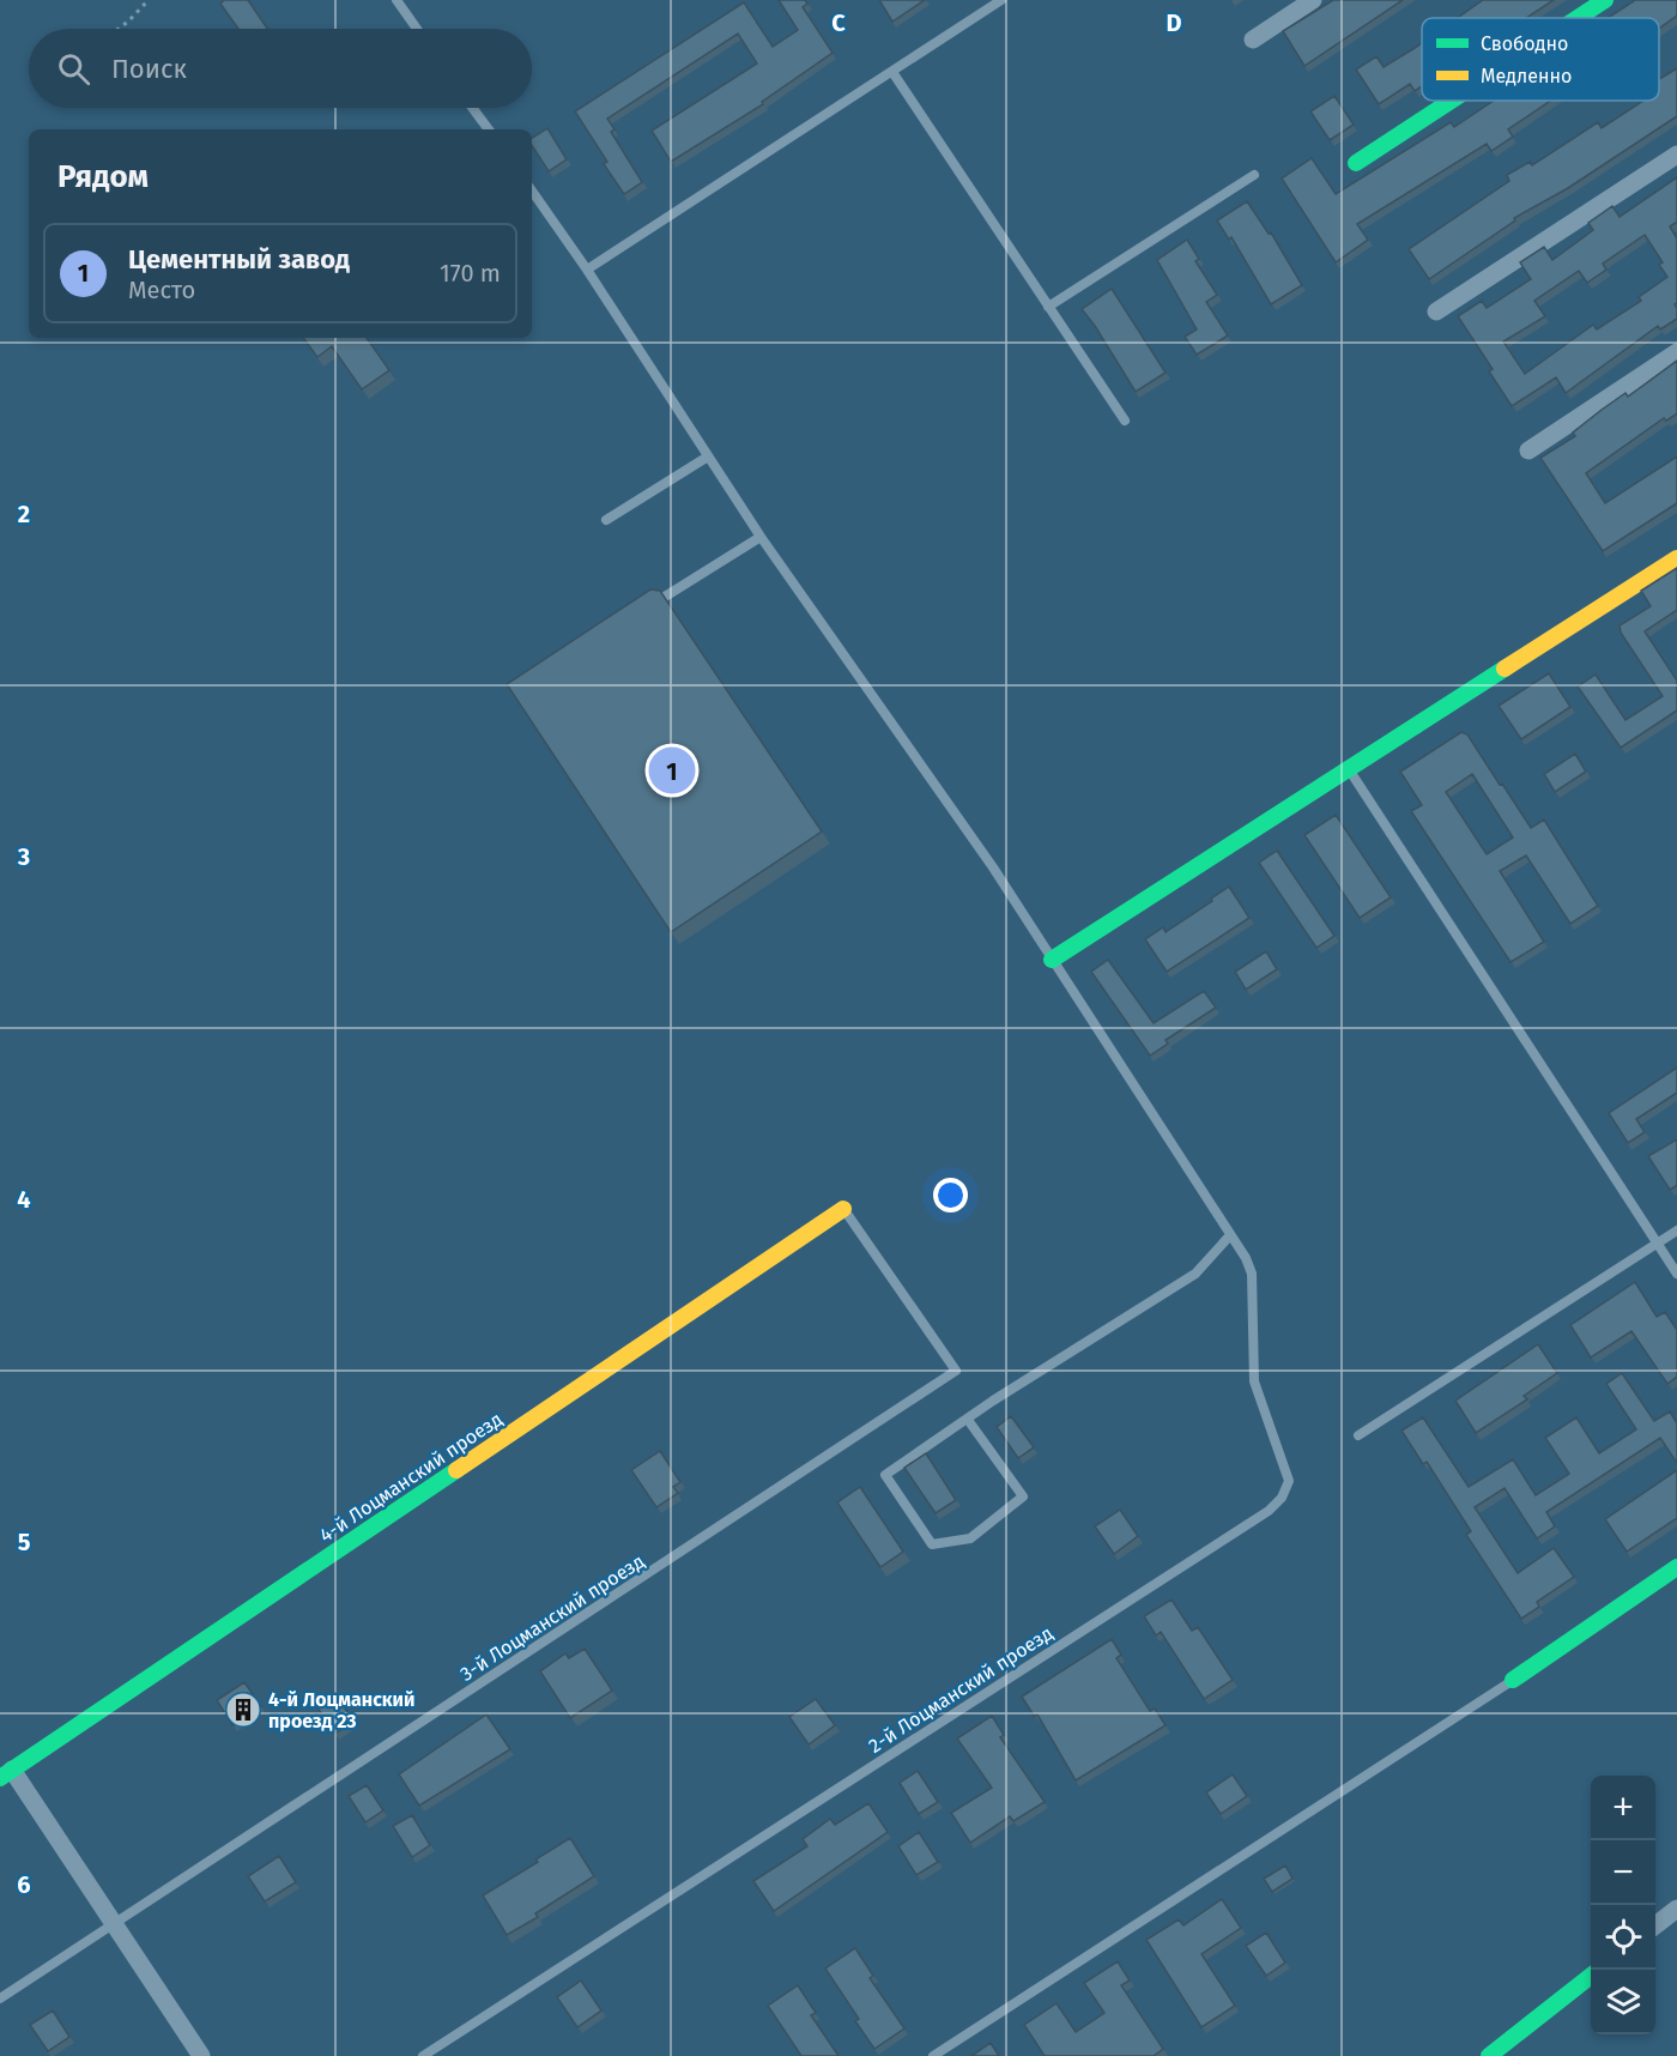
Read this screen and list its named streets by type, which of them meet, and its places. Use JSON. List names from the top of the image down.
{
  "streets": {
    "street": ["4-й Лоцманский проезд"],
    "lane": ["3-й Лоцманский проезд", "2-й Лоцманский проезд"]
  },
  "crossings": [
    ["4-й Лоцманский проезд", "3-й Лоцманский проезд"]
  ],
  "places": {
    "building": ["4-й Лоцманский проезд 23"]
  },
  "legend": ["Свободно", "Медленно"],
  "page": {
    "search": "Поиск",
    "heading": "Рядом",
    "list": [
      {
        "mark": "1",
        "name": "Цементный завод",
        "note": "Место",
        "value": "170 m"
      }
    ],
    "pins": "1",
    "map_buttons": ["+", "−"]
  },
  "grid": {
    "columns": ["C", "D"],
    "rows": [
      "2",
      "3",
      "4",
      "5",
      "6"
    ]
  }
}
